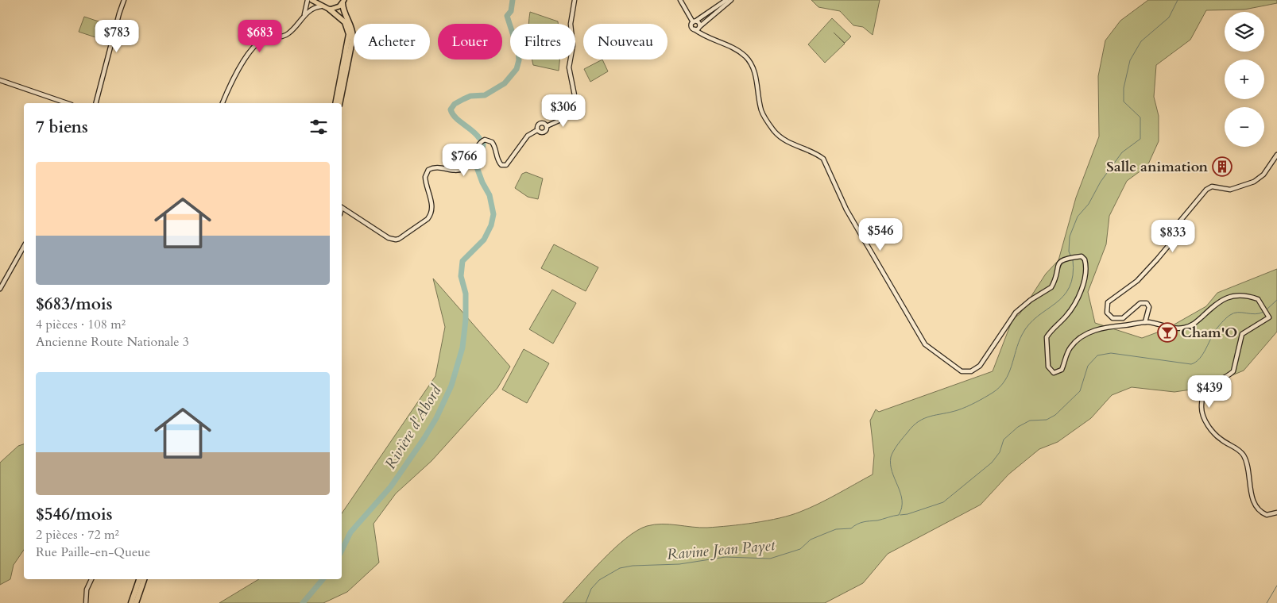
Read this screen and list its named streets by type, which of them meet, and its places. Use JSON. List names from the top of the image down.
{
  "water": ["Rivière d'Abord", "Ravine Jean Payet"],
  "places": {
    "building": ["Salle animation"],
    "bar": ["Cham'O"]
  },
  "page": {
    "map_buttons": ["+", "−"],
    "price": [
      "$783",
      "$683",
      "$306",
      "$766",
      "$546",
      "$833",
      "$439"
    ],
    "chip": [
      "Acheter",
      "Louer",
      "Filtres",
      "Nouveau"
    ],
    "heading": "7 biens",
    "list": [
      {
        "name": "$683/mois",
        "note": "4 pièces · 108 m² · Ancienne Route Nationale 3"
      },
      {
        "name": "$546/mois",
        "note": "2 pièces · 72 m² · Rue Paille-en-Queue"
      }
    ]
  }
}
